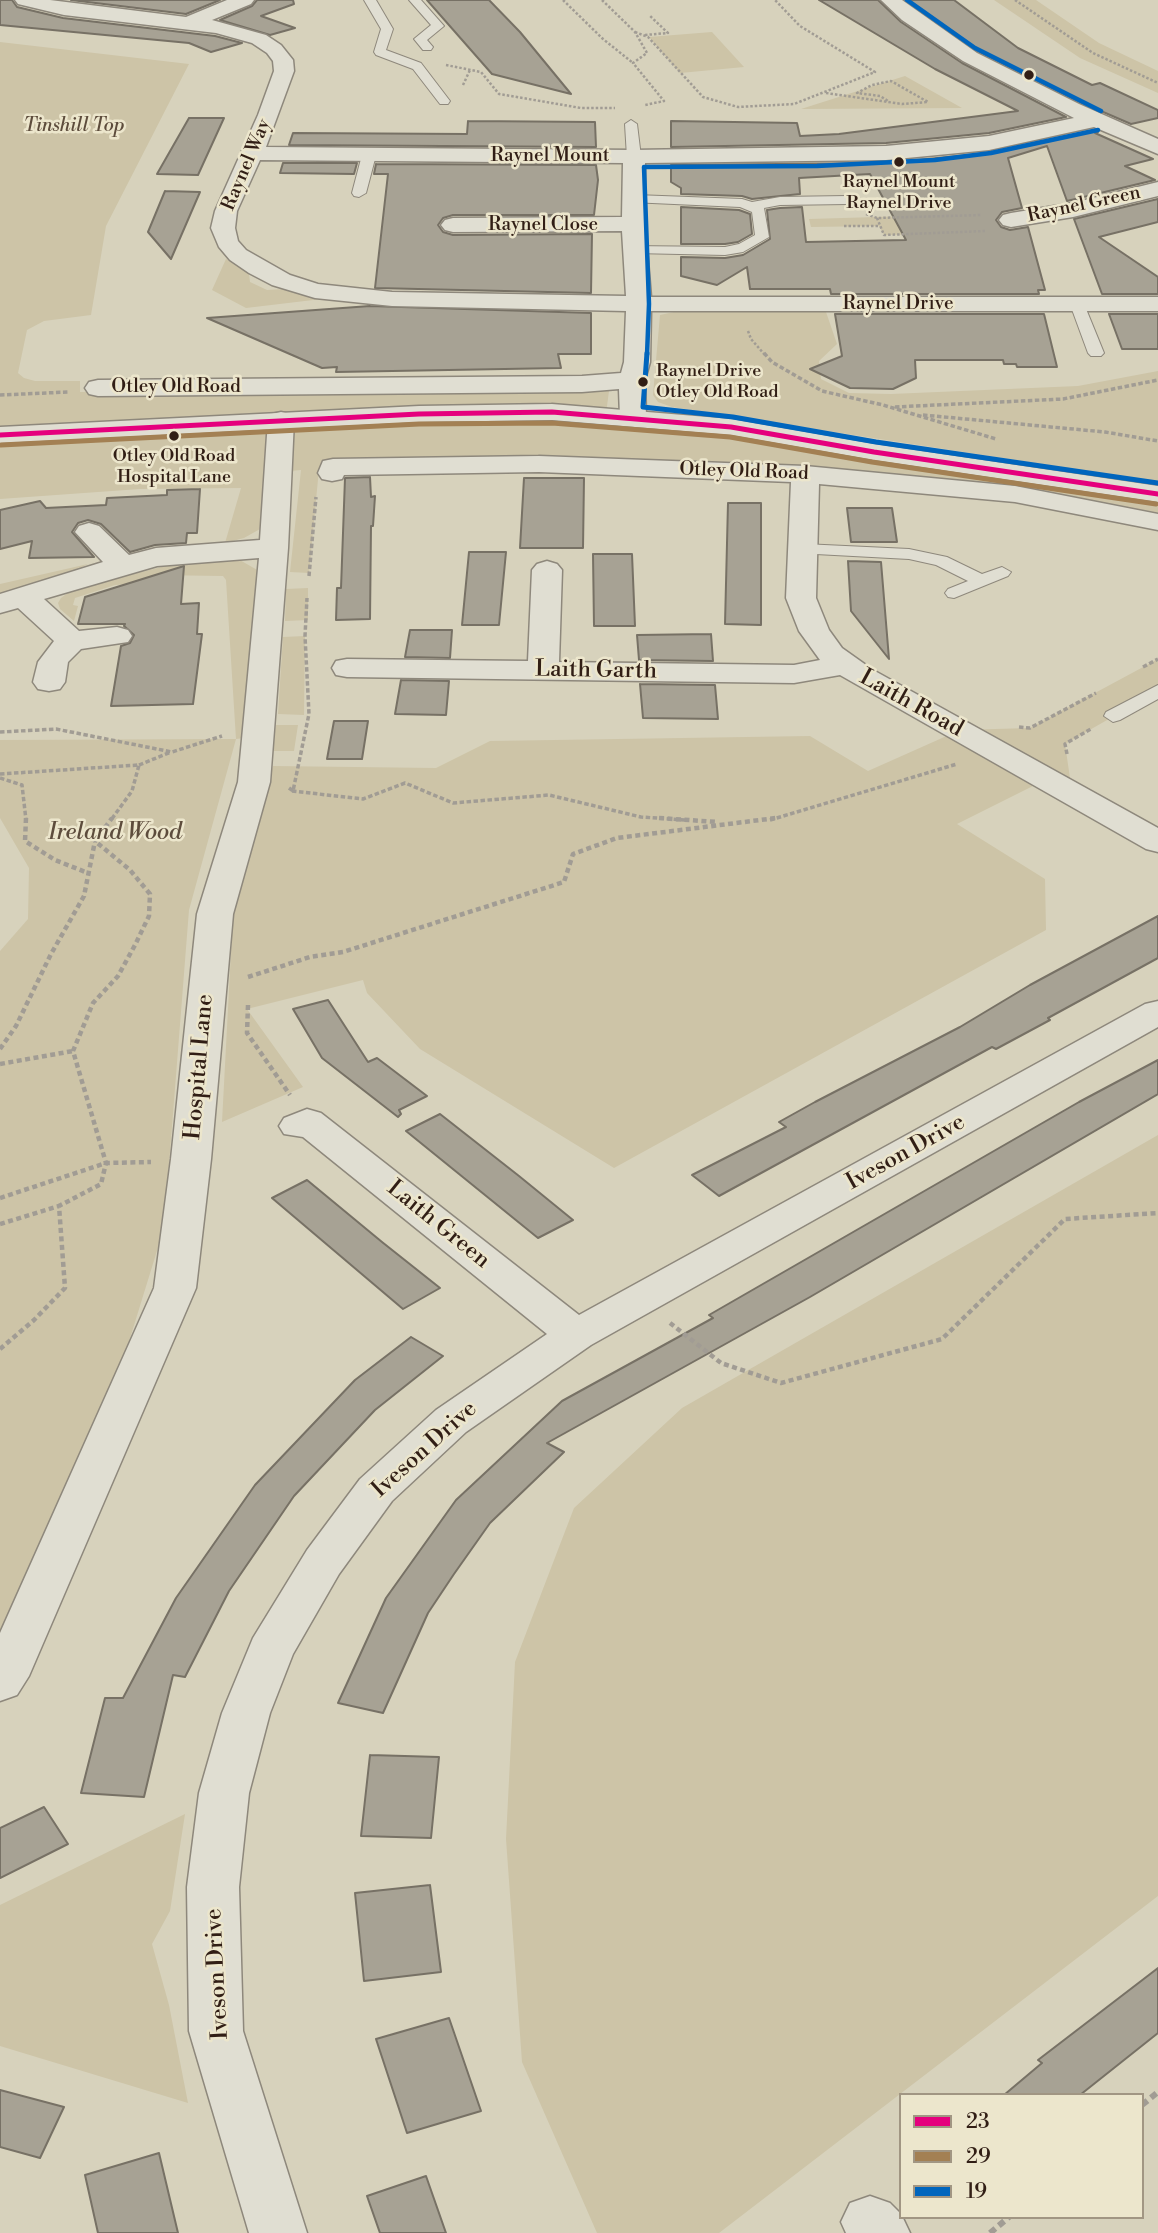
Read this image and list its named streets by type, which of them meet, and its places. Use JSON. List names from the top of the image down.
{
  "streets": {
    "street": [
      "Raynel Mount",
      "Raynel Way",
      "Raynel Green",
      "Raynel Close",
      "Raynel Drive",
      "Otley Old Road",
      "Laith Garth",
      "Laith Road",
      "Hospital Lane",
      "Iveson Drive",
      "Laith Green"
    ]
  },
  "crossings": [
    ["Raynel Mount", "Raynel Way"],
    ["Raynel Way", "Raynel Drive"],
    ["Otley Old Road", "Laith Road"],
    ["Otley Old Road", "Hospital Lane"],
    ["Laith Garth", "Laith Road"],
    ["Iveson Drive", "Laith Green"]
  ],
  "parks": ["Tinshill Top", "Ireland Wood"],
  "places": ["Raynel Mount Raynel Drive", "Raynel Drive Otley Old Road", "Otley Old Road Hospital Lane"],
  "lines": ["transit line 19", "transit line 23", "transit line 29"],
  "legend": ["23", "29", "19"]
}
